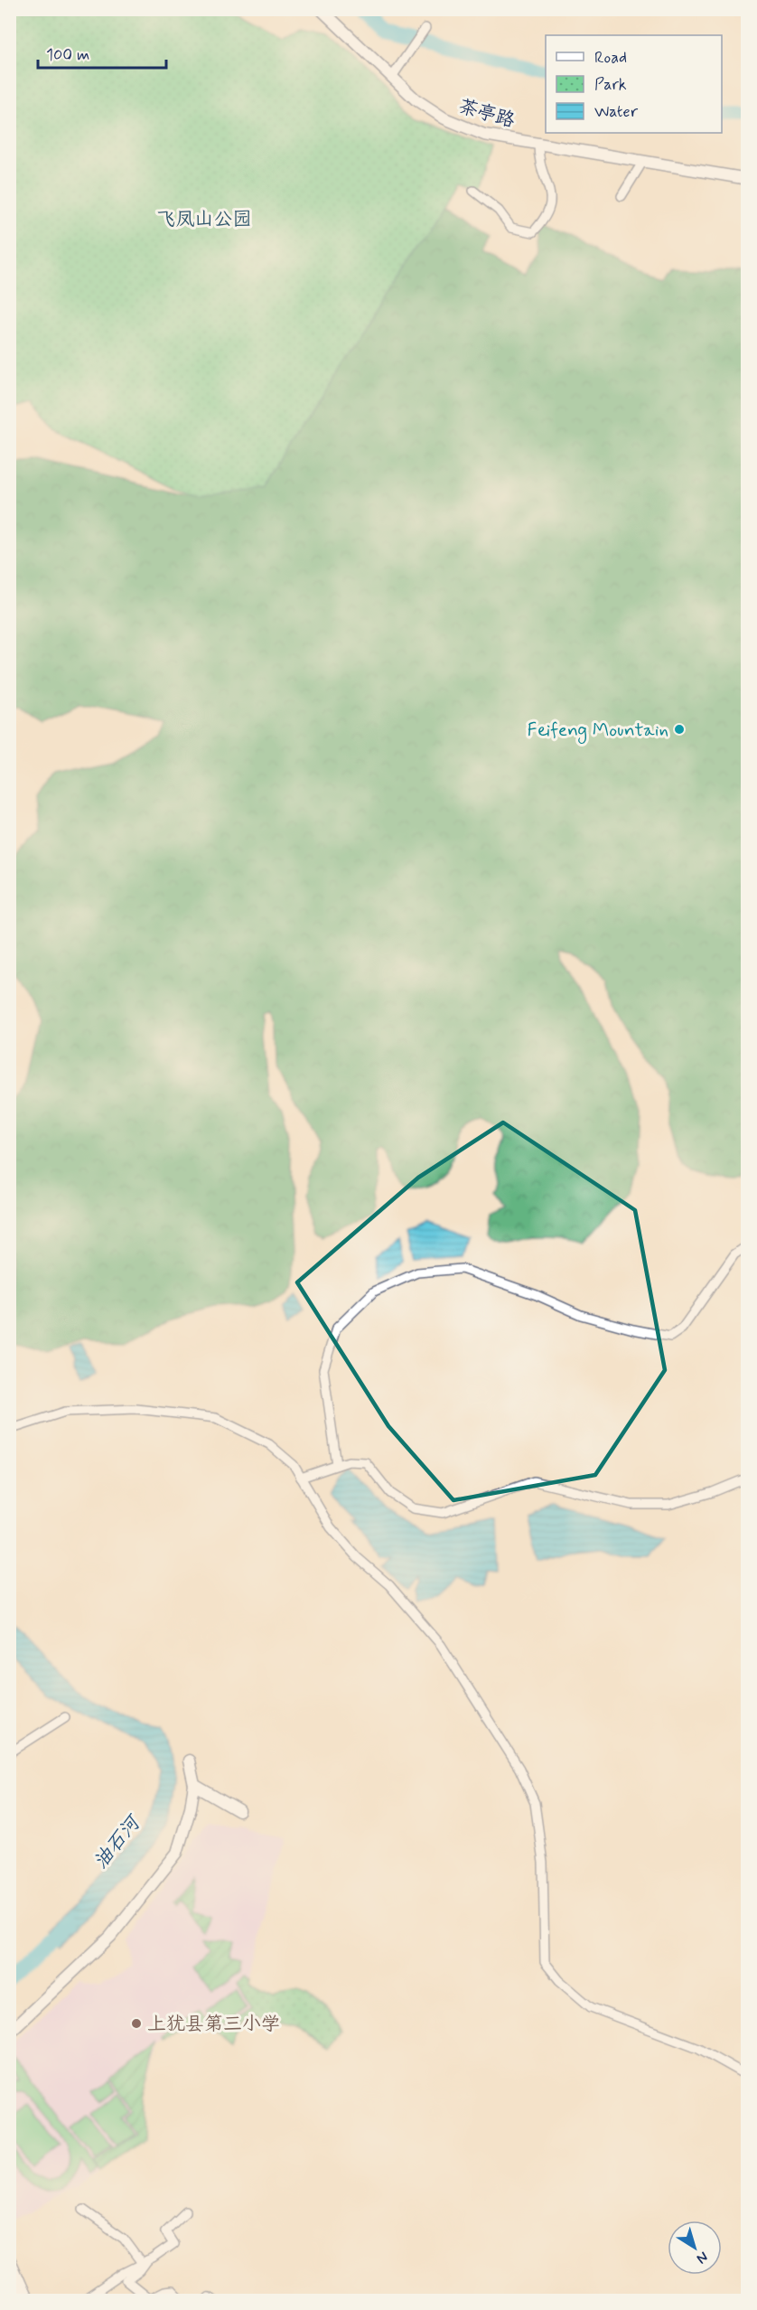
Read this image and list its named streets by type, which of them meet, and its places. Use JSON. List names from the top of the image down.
{
  "streets": {
    "street": ["茶亭路"]
  },
  "water": ["油石河"],
  "parks": ["飞凤山公园"],
  "places": ["Feifeng Mountain", "上犹县第三小学"],
  "legend": ["Road", "Park", "Water"],
  "scale_bar": "100 m",
  "north": "bottom right"
}
